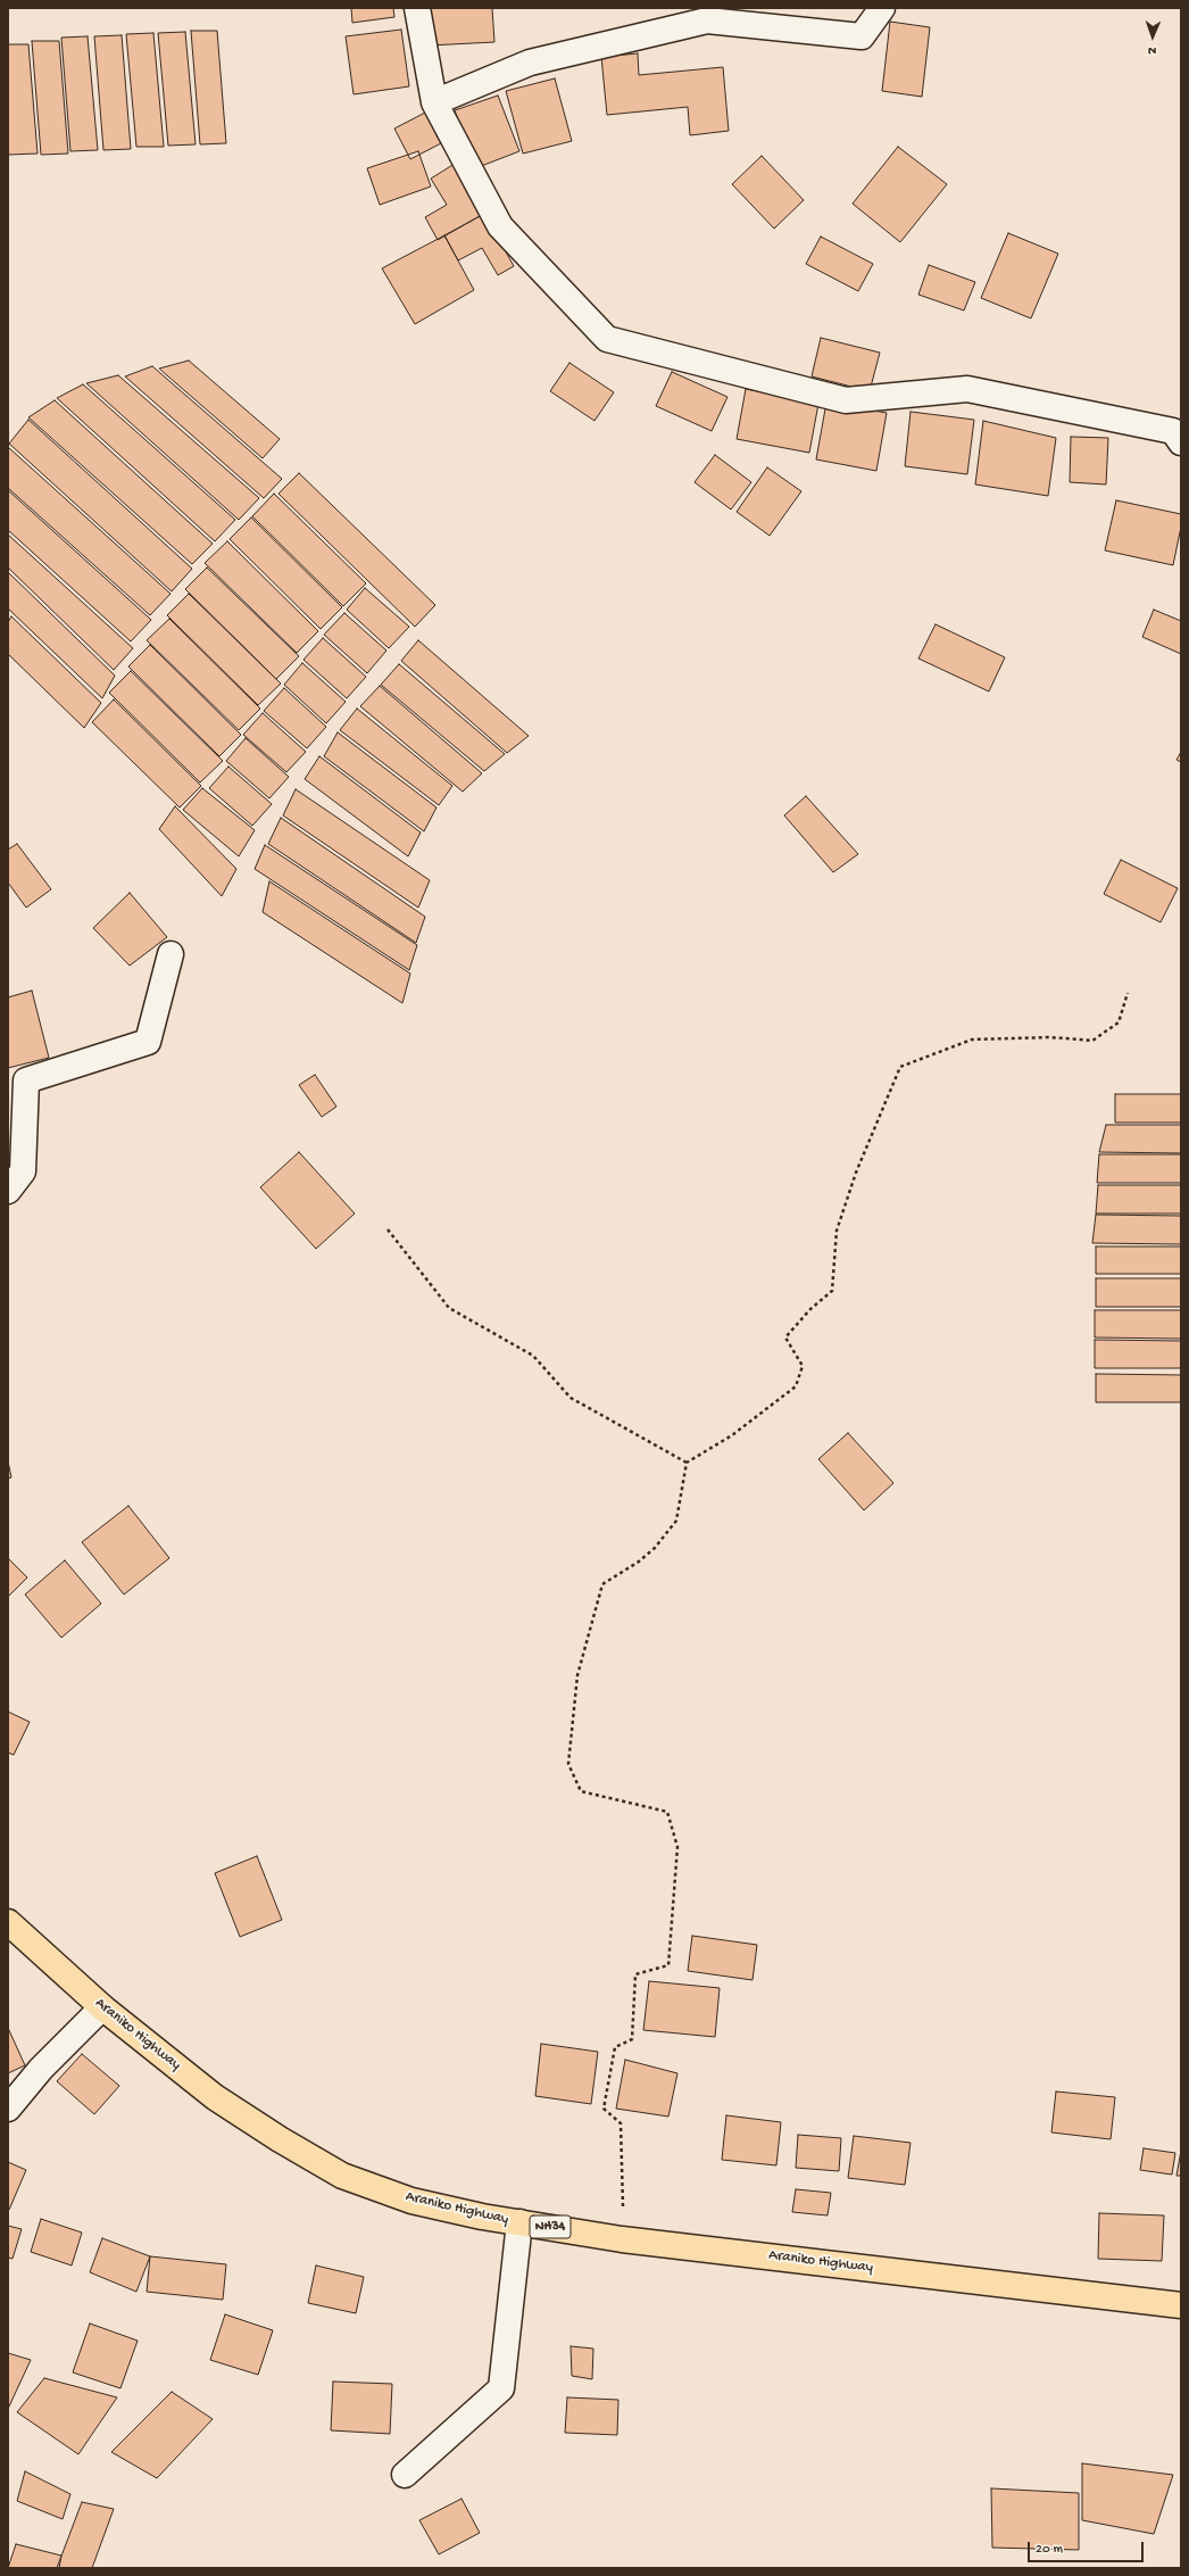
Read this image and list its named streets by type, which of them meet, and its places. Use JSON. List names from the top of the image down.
{
  "streets": {
    "highway": ["Araniko Highway", "NH34"]
  },
  "scale_bar": "20 m",
  "north": "bottom"
}
